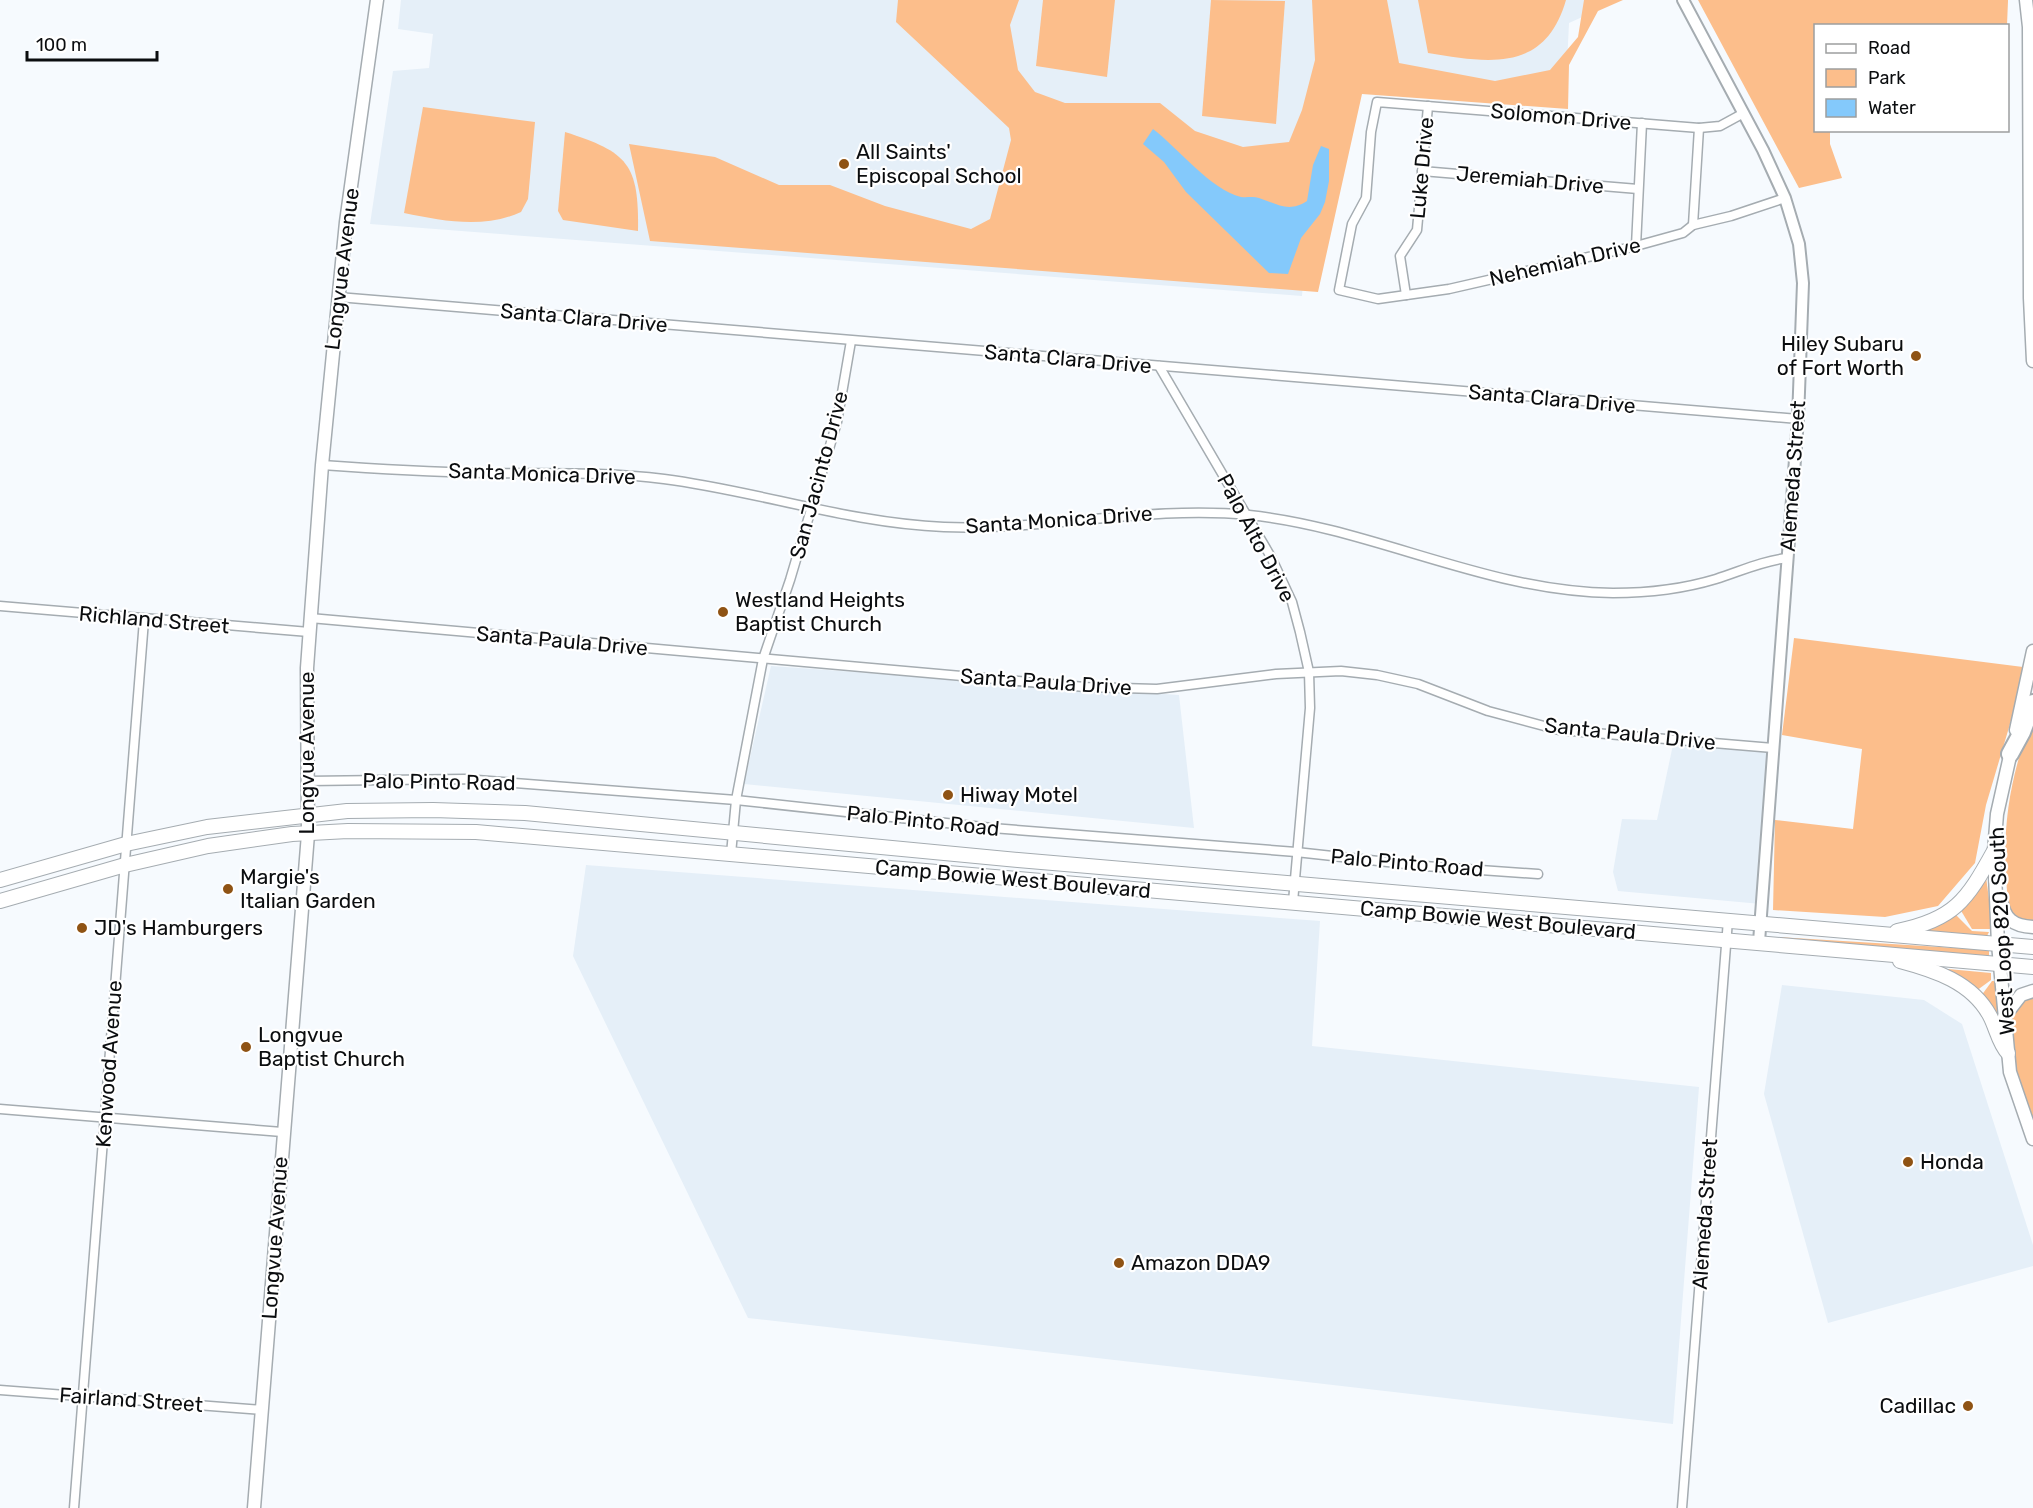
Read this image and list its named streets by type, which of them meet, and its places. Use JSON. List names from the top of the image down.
{
  "streets": {
    "main road": ["Longvue Avenue", "Camp Bowie West Boulevard", "West Loop 820 South"],
    "street": [
      "Solomon Drive",
      "Luke Drive",
      "Jeremiah Drive",
      "Nehemiah Drive",
      "Santa Clara Drive",
      "Santa Monica Drive",
      "San Jacinto Drive",
      "Alemeda Street",
      "Palo Alto Drive",
      "Richland Street",
      "Santa Paula Drive",
      "Palo Pinto Road",
      "Kenwood Avenue",
      "Fairland Street"
    ]
  },
  "crossings": [
    ["Solomon Drive", "Luke Drive"],
    ["Solomon Drive", "Nehemiah Drive"],
    ["Solomon Drive", "Alemeda Street"],
    ["Luke Drive", "Jeremiah Drive"],
    ["Luke Drive", "Nehemiah Drive"],
    ["Nehemiah Drive", "Alemeda Street"],
    ["Longvue Avenue", "Santa Clara Drive"],
    ["Longvue Avenue", "Santa Monica Drive"],
    ["Longvue Avenue", "Richland Street"],
    ["Longvue Avenue", "Santa Paula Drive"],
    ["Longvue Avenue", "Palo Pinto Road"],
    ["Longvue Avenue", "Camp Bowie West Boulevard"],
    ["Longvue Avenue", "Fairland Street"],
    ["Santa Clara Drive", "San Jacinto Drive"],
    ["Santa Clara Drive", "Alemeda Street"],
    ["Santa Clara Drive", "Palo Alto Drive"],
    ["Santa Monica Drive", "San Jacinto Drive"],
    ["Santa Monica Drive", "Alemeda Street"],
    ["Santa Monica Drive", "Palo Alto Drive"],
    ["San Jacinto Drive", "Santa Paula Drive"],
    ["San Jacinto Drive", "Palo Pinto Road"],
    ["San Jacinto Drive", "Camp Bowie West Boulevard"],
    ["Alemeda Street", "Santa Paula Drive"],
    ["Alemeda Street", "Camp Bowie West Boulevard"],
    ["Palo Alto Drive", "Santa Paula Drive"],
    ["Palo Alto Drive", "Palo Pinto Road"],
    ["Palo Alto Drive", "Camp Bowie West Boulevard"],
    ["Richland Street", "Kenwood Avenue"],
    ["Camp Bowie West Boulevard", "West Loop 820 South"],
    ["Camp Bowie West Boulevard", "Kenwood Avenue"],
    ["Kenwood Avenue", "Fairland Street"]
  ],
  "places": [
    "All Saints' Episcopal School",
    "Hiley Subaru of Fort Worth",
    "Westland Heights Baptist Church",
    "Hiway Motel",
    "Margie's Italian Garden",
    "JD's Hamburgers",
    "Longvue Baptist Church",
    "Honda",
    "Amazon DDA9",
    "Cadillac"
  ],
  "legend": ["Road", "Park", "Water"],
  "scale_bar": "100 m"
}
